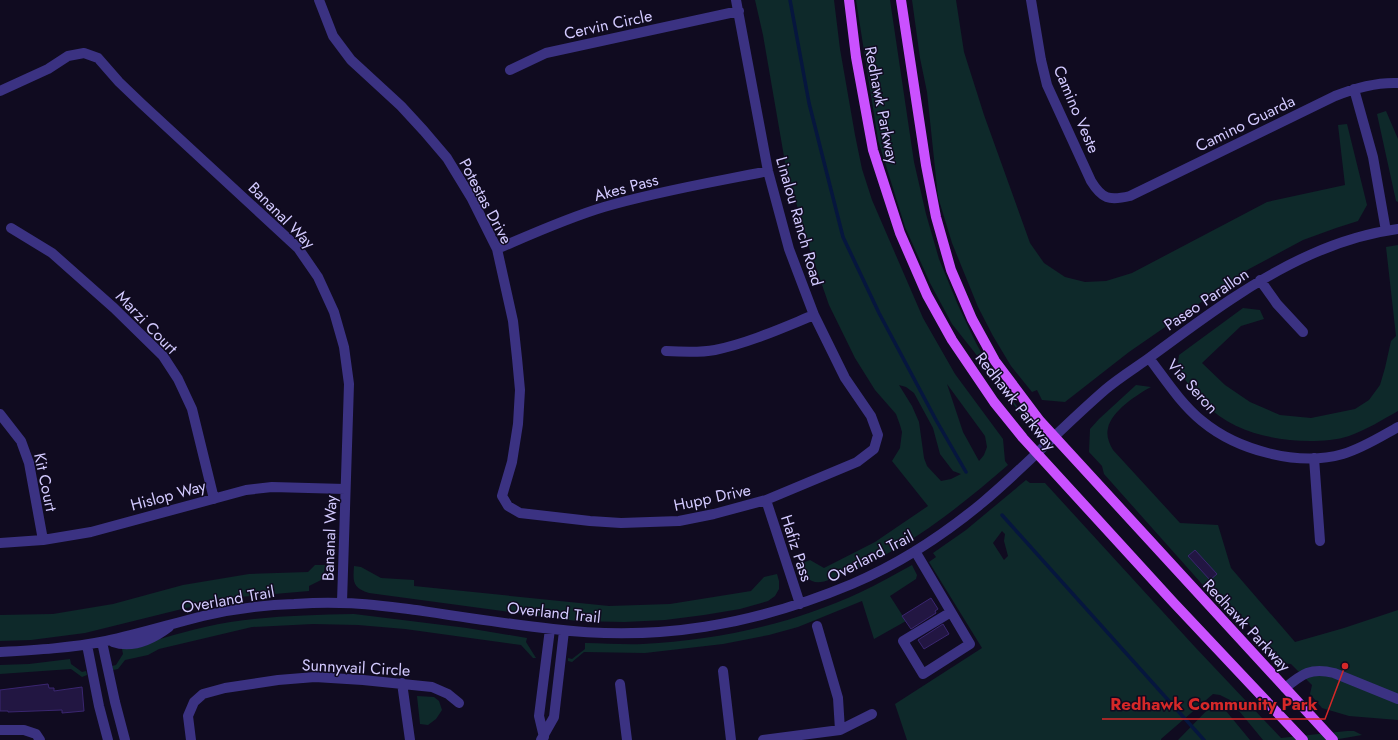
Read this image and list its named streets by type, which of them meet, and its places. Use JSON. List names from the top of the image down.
{
  "streets": {
    "main road": ["Redhawk Parkway"],
    "street": [
      "Cervin Circle",
      "Camino Veste",
      "Camino Guarda",
      "Akes Pass",
      "Potestas Drive",
      "Bananal Way",
      "Linalou Ranch Road",
      "Paseo Parallon",
      "Marzi Court",
      "Via Seron",
      "Kit Court",
      "Hislop Way",
      "Hupp Drive",
      "Hafiz Pass",
      "Overland Trail",
      "Sunnyvail Circle"
    ]
  },
  "crossings": [
    ["Cervin Circle", "Linalou Ranch Road"],
    ["Redhawk Parkway", "Paseo Parallon"],
    ["Redhawk Parkway", "Overland Trail"],
    ["Camino Veste", "Camino Guarda"],
    ["Akes Pass", "Potestas Drive"],
    ["Akes Pass", "Linalou Ranch Road"],
    ["Potestas Drive", "Hupp Drive"],
    ["Bananal Way", "Hislop Way"],
    ["Bananal Way", "Overland Trail"],
    ["Linalou Ranch Road", "Hupp Drive"],
    ["Paseo Parallon", "Via Seron"],
    ["Paseo Parallon", "Overland Trail"],
    ["Marzi Court", "Hislop Way"],
    ["Kit Court", "Hislop Way"],
    ["Hupp Drive", "Hafiz Pass"],
    ["Hafiz Pass", "Overland Trail"]
  ],
  "places": ["Redhawk Community Park"]
}
